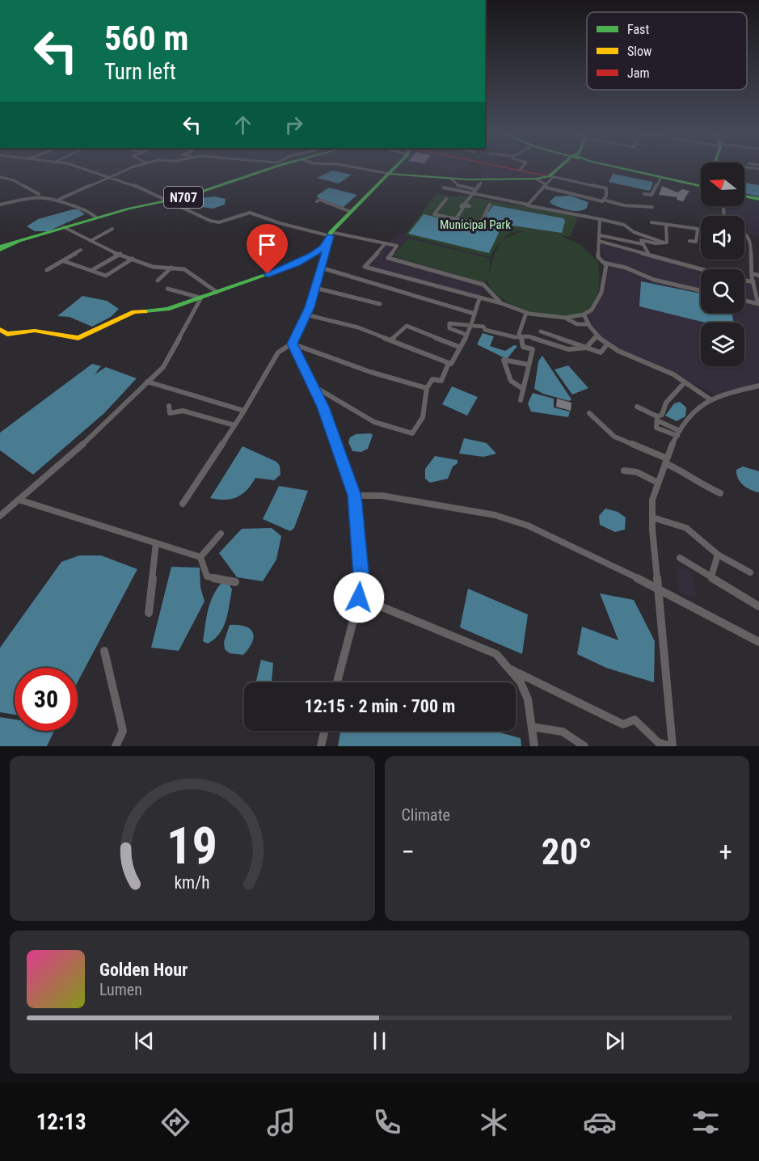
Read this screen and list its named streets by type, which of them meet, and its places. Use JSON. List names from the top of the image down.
{
  "streets": {
    "main road": ["N707"]
  },
  "parks": ["Municipal Park"],
  "legend": ["Fast", "Slow", "Jam"],
  "north": "left",
  "page": {
    "turn": ["560 m", "Turn left"],
    "limit": "30",
    "trip": "12:15 · 2 min · 700 m",
    "tile": "Climate",
    "heat": ["−", "20°", "+"],
    "song": ["Golden Hour", "Lumen"],
    "tabs": "12:13",
    "gauge": ["19", "km/h"]
  }
}
